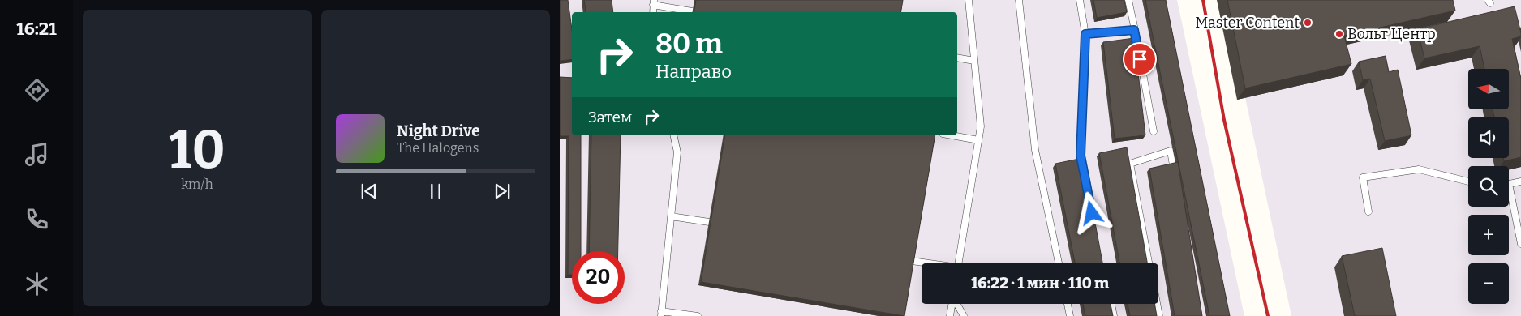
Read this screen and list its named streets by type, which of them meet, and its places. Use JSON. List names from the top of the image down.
{
  "places": ["Master Content", "Вольт Центр"],
  "north": "left",
  "page": {
    "tabs": "16:21",
    "tile": ["10", "km/h"],
    "turn": ["80 m", "Направо"],
    "map_buttons": ["+", "−"],
    "then": "Затем",
    "song": ["Night Drive", "The Halogens"],
    "limit": "20",
    "trip": "16:22 · 1 мин · 110 m"
  }
}
